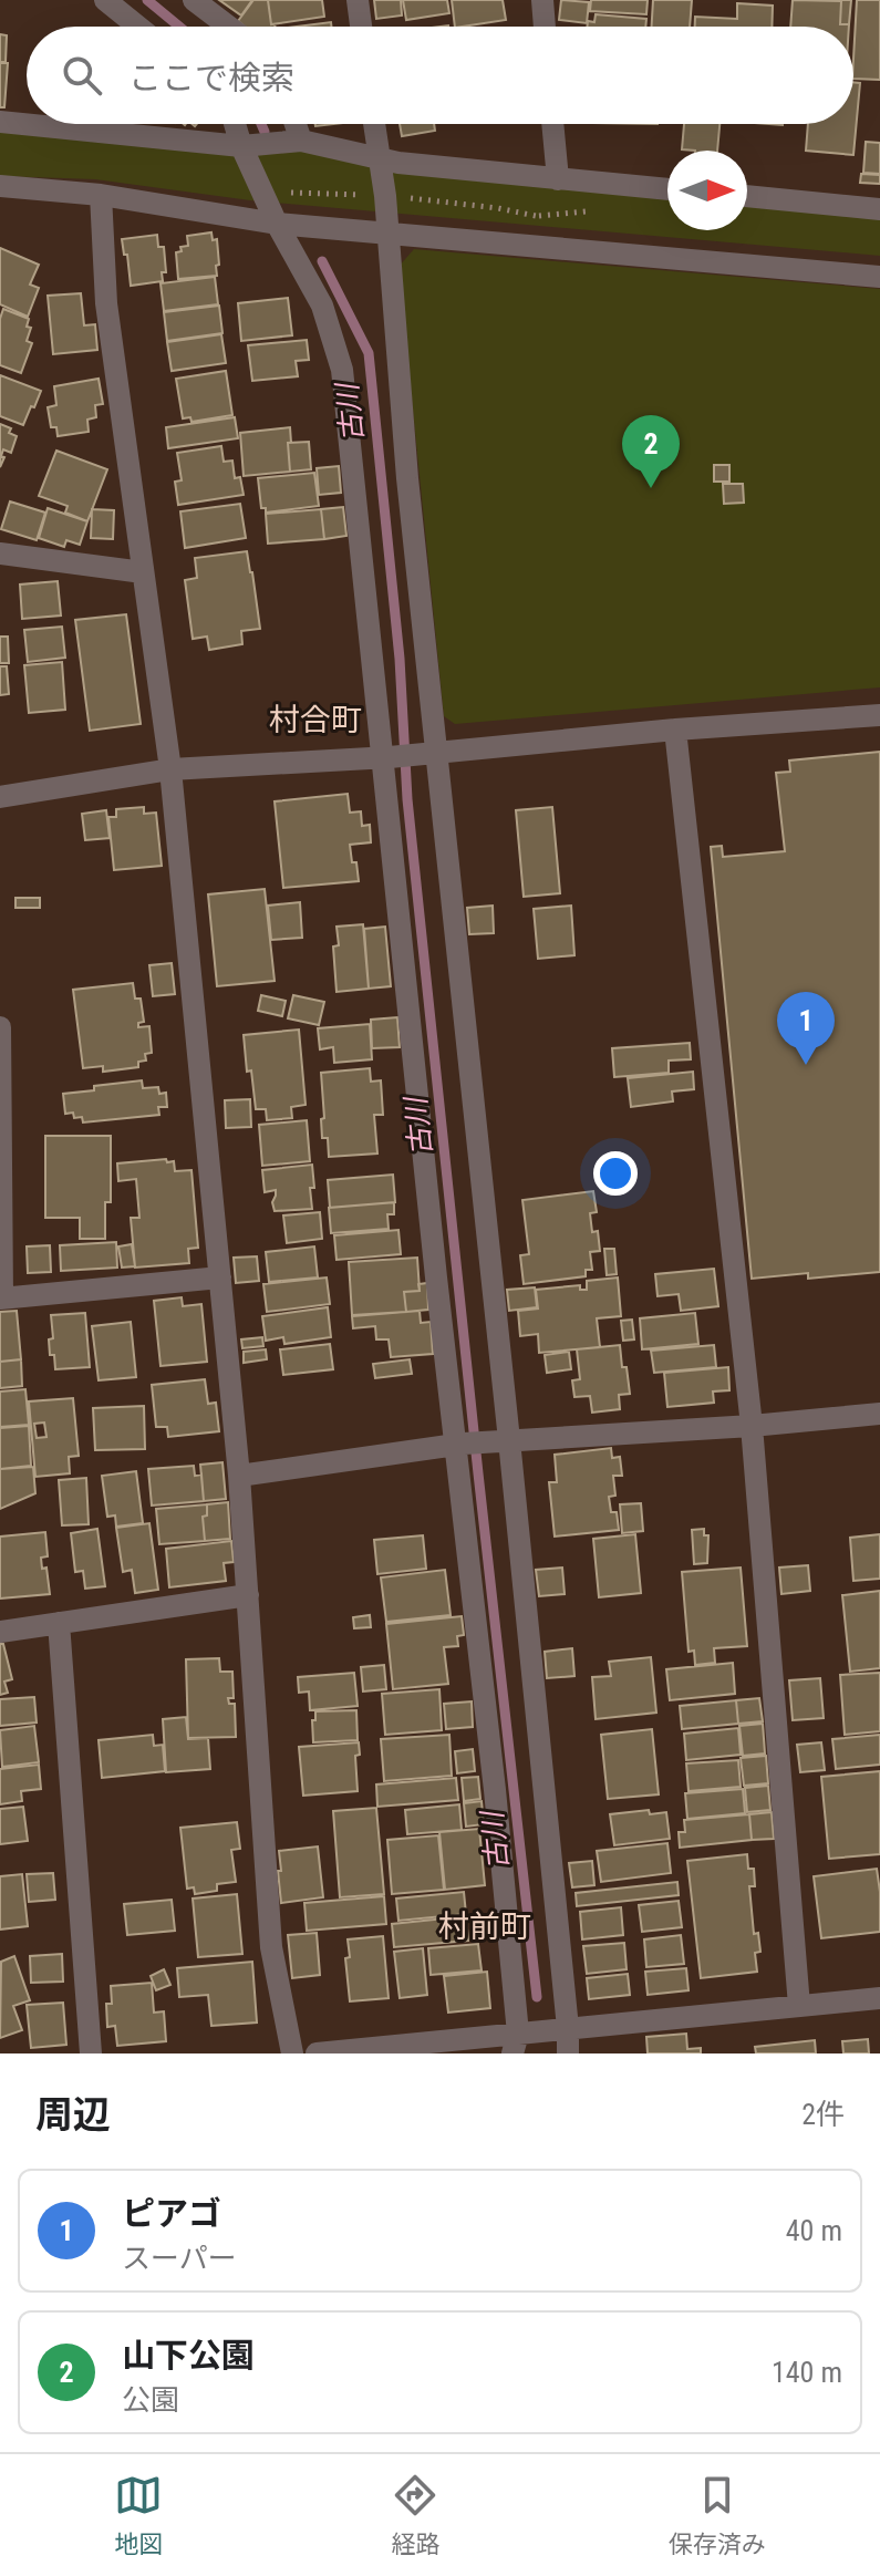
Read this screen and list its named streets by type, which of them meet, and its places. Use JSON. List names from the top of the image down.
{
  "districts": ["村合町", "村前町"],
  "water": ["古川"],
  "north": "right",
  "page": {
    "search": "ここで検索",
    "pins": ["2", "1"],
    "heading": ["周辺", "2件"],
    "list": [
      {
        "mark": "1",
        "name": "ピアゴ",
        "note": "スーパー",
        "value": "40 m"
      },
      {
        "mark": "2",
        "name": "山下公園",
        "note": "公園",
        "value": "140 m"
      }
    ],
    "nav": ["地図", "経路", "保存済み"]
  }
}
